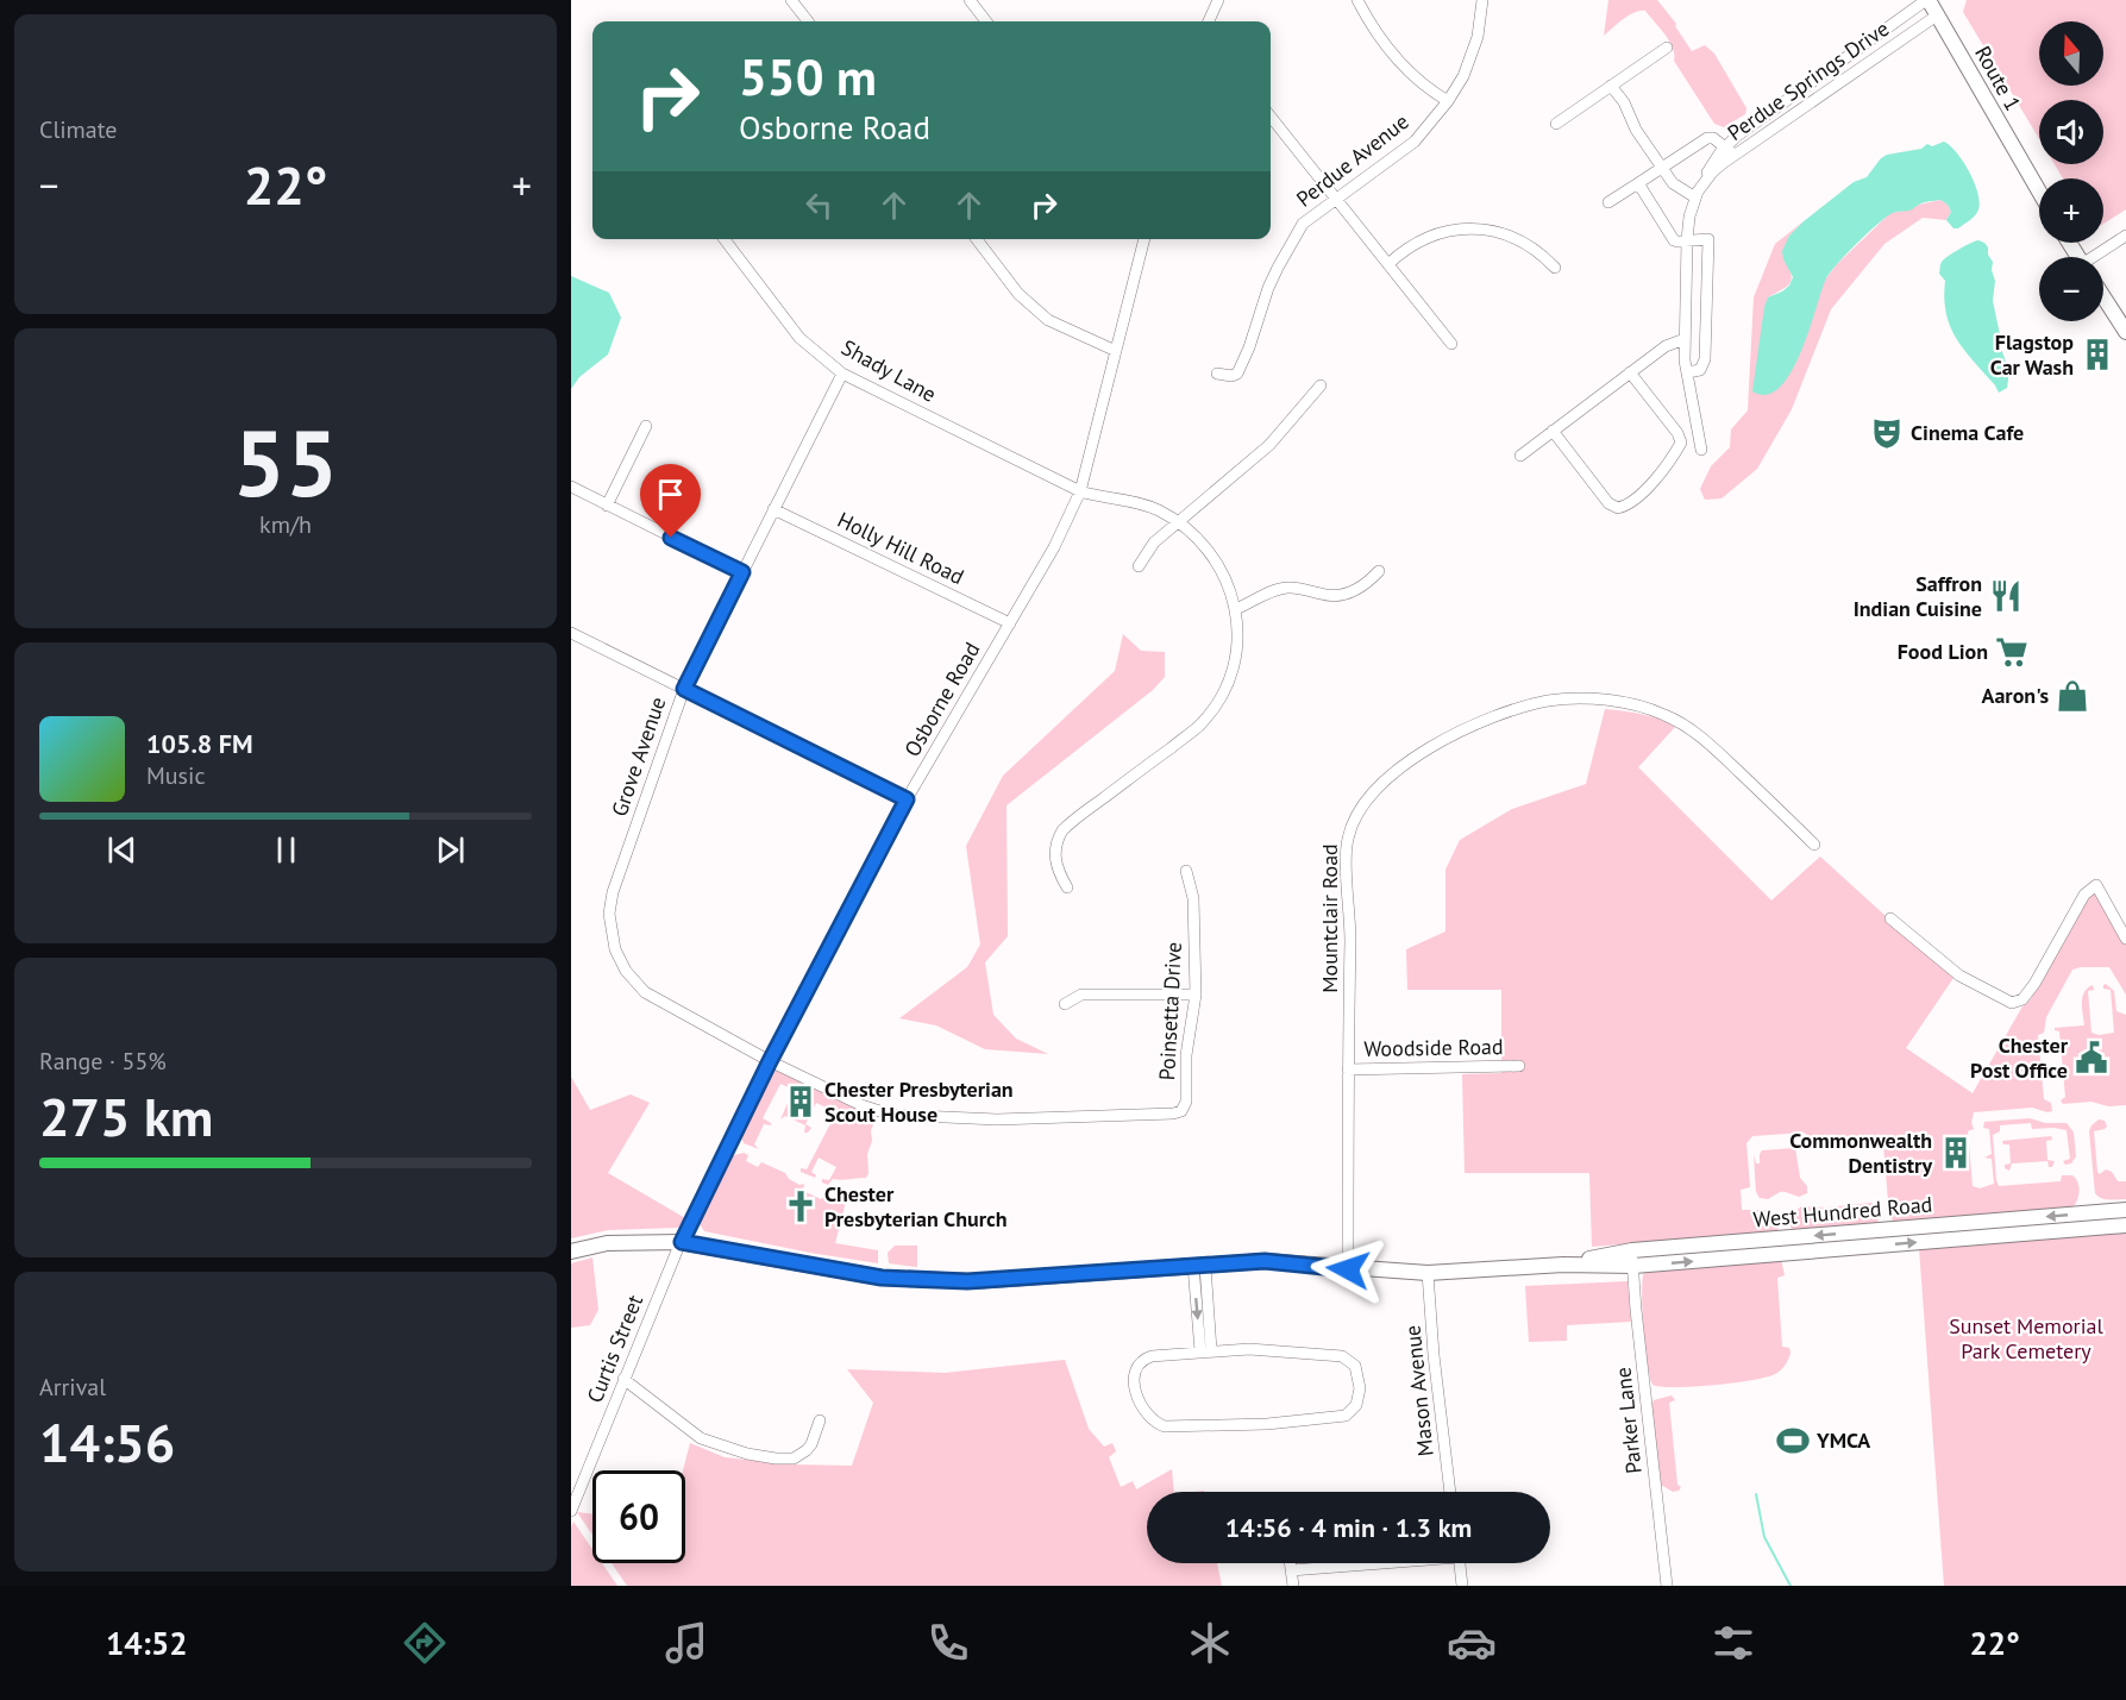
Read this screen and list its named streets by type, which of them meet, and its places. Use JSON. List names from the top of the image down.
{
  "streets": {
    "main road": ["Route 1", "West Hundred Road"],
    "street": [
      "Perdue Springs Drive",
      "Perdue Avenue",
      "Shady Lane",
      "Holly Hill Road",
      "Osborne Road",
      "Grove Avenue",
      "Mountclair Road",
      "Poinsetta Drive",
      "Woodside Road",
      "Curtis Street",
      "Mason Avenue",
      "Parker Lane"
    ]
  },
  "crossings": [
    ["Route 1", "Perdue Springs Drive"],
    ["Shady Lane", "Osborne Road"],
    ["Shady Lane", "Grove Avenue"],
    ["Holly Hill Road", "Osborne Road"],
    ["Holly Hill Road", "Grove Avenue"],
    ["Osborne Road", "Grove Avenue"],
    ["Osborne Road", "West Hundred Road"],
    ["Osborne Road", "Curtis Street"],
    ["Grove Avenue", "Poinsetta Drive"],
    ["Mountclair Road", "Woodside Road"],
    ["Mountclair Road", "West Hundred Road"],
    ["West Hundred Road", "Curtis Street"],
    ["West Hundred Road", "Mason Avenue"],
    ["West Hundred Road", "Parker Lane"]
  ],
  "parks": ["Sunset Memorial Park Cemetery"],
  "places": {
    "building": ["Flagstop Car Wash", "Chester Presbyterian Scout House", "Commonwealth Dentistry"],
    "theatre": ["Cinema Cafe"],
    "restaurant": ["Saffron Indian Cuisine"],
    "supermarket": ["Food Lion"],
    "shop": ["Aaron's"],
    "public building": ["Chester Post Office"],
    "church": ["Chester Presbyterian Church"],
    "sports": ["YMCA"]
  },
  "north": "top",
  "page": {
    "tile": [
      "Climate",
      ["55", "km/h"],
      ["Range · 55%", "275 km"],
      ["Arrival", "14:56"]
    ],
    "map_buttons": ["+", "−"],
    "turn": ["550 m", "Osborne Road"],
    "heat": ["−", "22°", "+"],
    "song": ["105.8 FM", "Music"],
    "limit": "60",
    "trip": "14:56 · 4 min · 1.3 km",
    "tabs": ["14:52", "22°"]
  }
}
